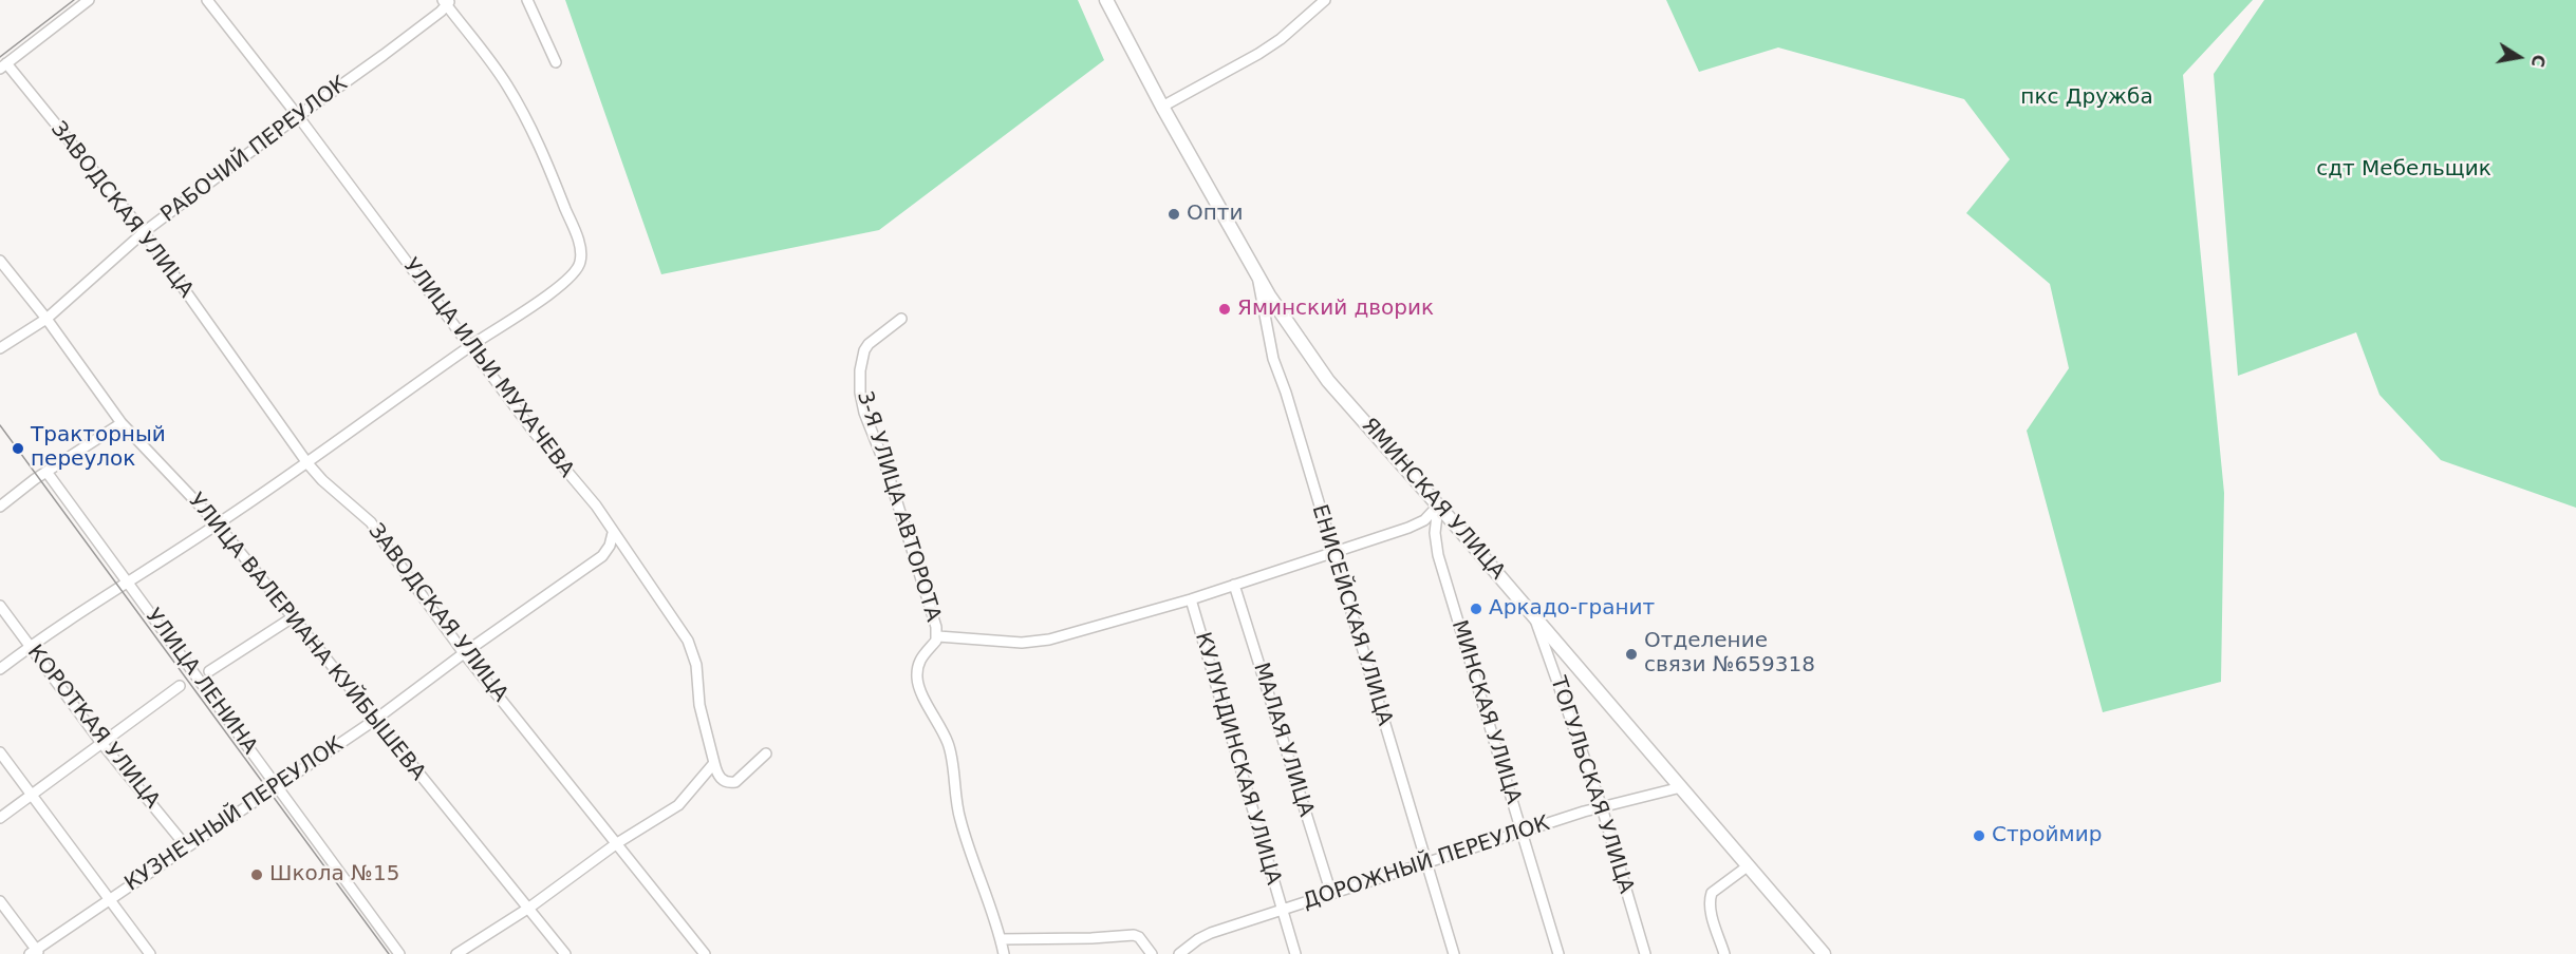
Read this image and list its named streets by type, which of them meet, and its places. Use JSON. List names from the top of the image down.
{
  "streets": {
    "main road": ["ЯМИНСКАЯ УЛИЦА"],
    "street": [
      "РАБОЧИЙ ПЕРЕУЛОК",
      "ЗАВОДСКАЯ УЛИЦА",
      "УЛИЦА ИЛЬИ МУХАЧЕВА",
      "3-Я УЛИЦА АВТОРОТА",
      "ЕНИСЕЙСКАЯ УЛИЦА",
      "УЛИЦА ВАЛЕРИАНА КУЙБЫШЕВА",
      "УЛИЦА ЛЕНИНА",
      "МИНСКАЯ УЛИЦА",
      "КОРОТКАЯ УЛИЦА",
      "МАЛАЯ УЛИЦА",
      "КУЛУНДИНСКАЯ УЛИЦА",
      "ТОГУЛЬСКАЯ УЛИЦА",
      "КУЗНЕЧНЫЙ ПЕРЕУЛОК",
      "ДОРОЖНЫЙ ПЕРЕУЛОК"
    ]
  },
  "crossings": [
    ["РАБОЧИЙ ПЕРЕУЛОК", "ЗАВОДСКАЯ УЛИЦА"],
    ["РАБОЧИЙ ПЕРЕУЛОК", "УЛИЦА ИЛЬИ МУХАЧЕВА"],
    ["РАБОЧИЙ ПЕРЕУЛОК", "УЛИЦА ВАЛЕРИАНА КУЙБЫШЕВА"],
    ["ЗАВОДСКАЯ УЛИЦА", "КУЗНЕЧНЫЙ ПЕРЕУЛОК"],
    ["УЛИЦА ИЛЬИ МУХАЧЕВА", "КУЗНЕЧНЫЙ ПЕРЕУЛОК"],
    ["ЯМИНСКАЯ УЛИЦА", "ЕНИСЕЙСКАЯ УЛИЦА"],
    ["ЯМИНСКАЯ УЛИЦА", "МИНСКАЯ УЛИЦА"],
    ["ЯМИНСКАЯ УЛИЦА", "ТОГУЛЬСКАЯ УЛИЦА"],
    ["ЯМИНСКАЯ УЛИЦА", "ДОРОЖНЫЙ ПЕРЕУЛОК"],
    ["ЕНИСЕЙСКАЯ УЛИЦА", "ДОРОЖНЫЙ ПЕРЕУЛОК"],
    ["УЛИЦА ВАЛЕРИАНА КУЙБЫШЕВА", "КУЗНЕЧНЫЙ ПЕРЕУЛОК"],
    ["УЛИЦА ЛЕНИНА", "КУЗНЕЧНЫЙ ПЕРЕУЛОК"],
    ["МИНСКАЯ УЛИЦА", "ДОРОЖНЫЙ ПЕРЕУЛОК"],
    ["КОРОТКАЯ УЛИЦА", "КУЗНЕЧНЫЙ ПЕРЕУЛОК"],
    ["МАЛАЯ УЛИЦА", "ДОРОЖНЫЙ ПЕРЕУЛОК"],
    ["КУЛУНДИНСКАЯ УЛИЦА", "ДОРОЖНЫЙ ПЕРЕУЛОК"],
    ["ТОГУЛЬСКАЯ УЛИЦА", "ДОРОЖНЫЙ ПЕРЕУЛОК"]
  ],
  "parks": ["пкс Дружба", "сдт Мебельщик"],
  "places": [
    "Опти",
    "Яминский дворик",
    "Тракторный переулок",
    "Аркадо-гранит",
    "Отделение связи №659318",
    "Строймир",
    "Школа №15"
  ],
  "north": "right"
}
